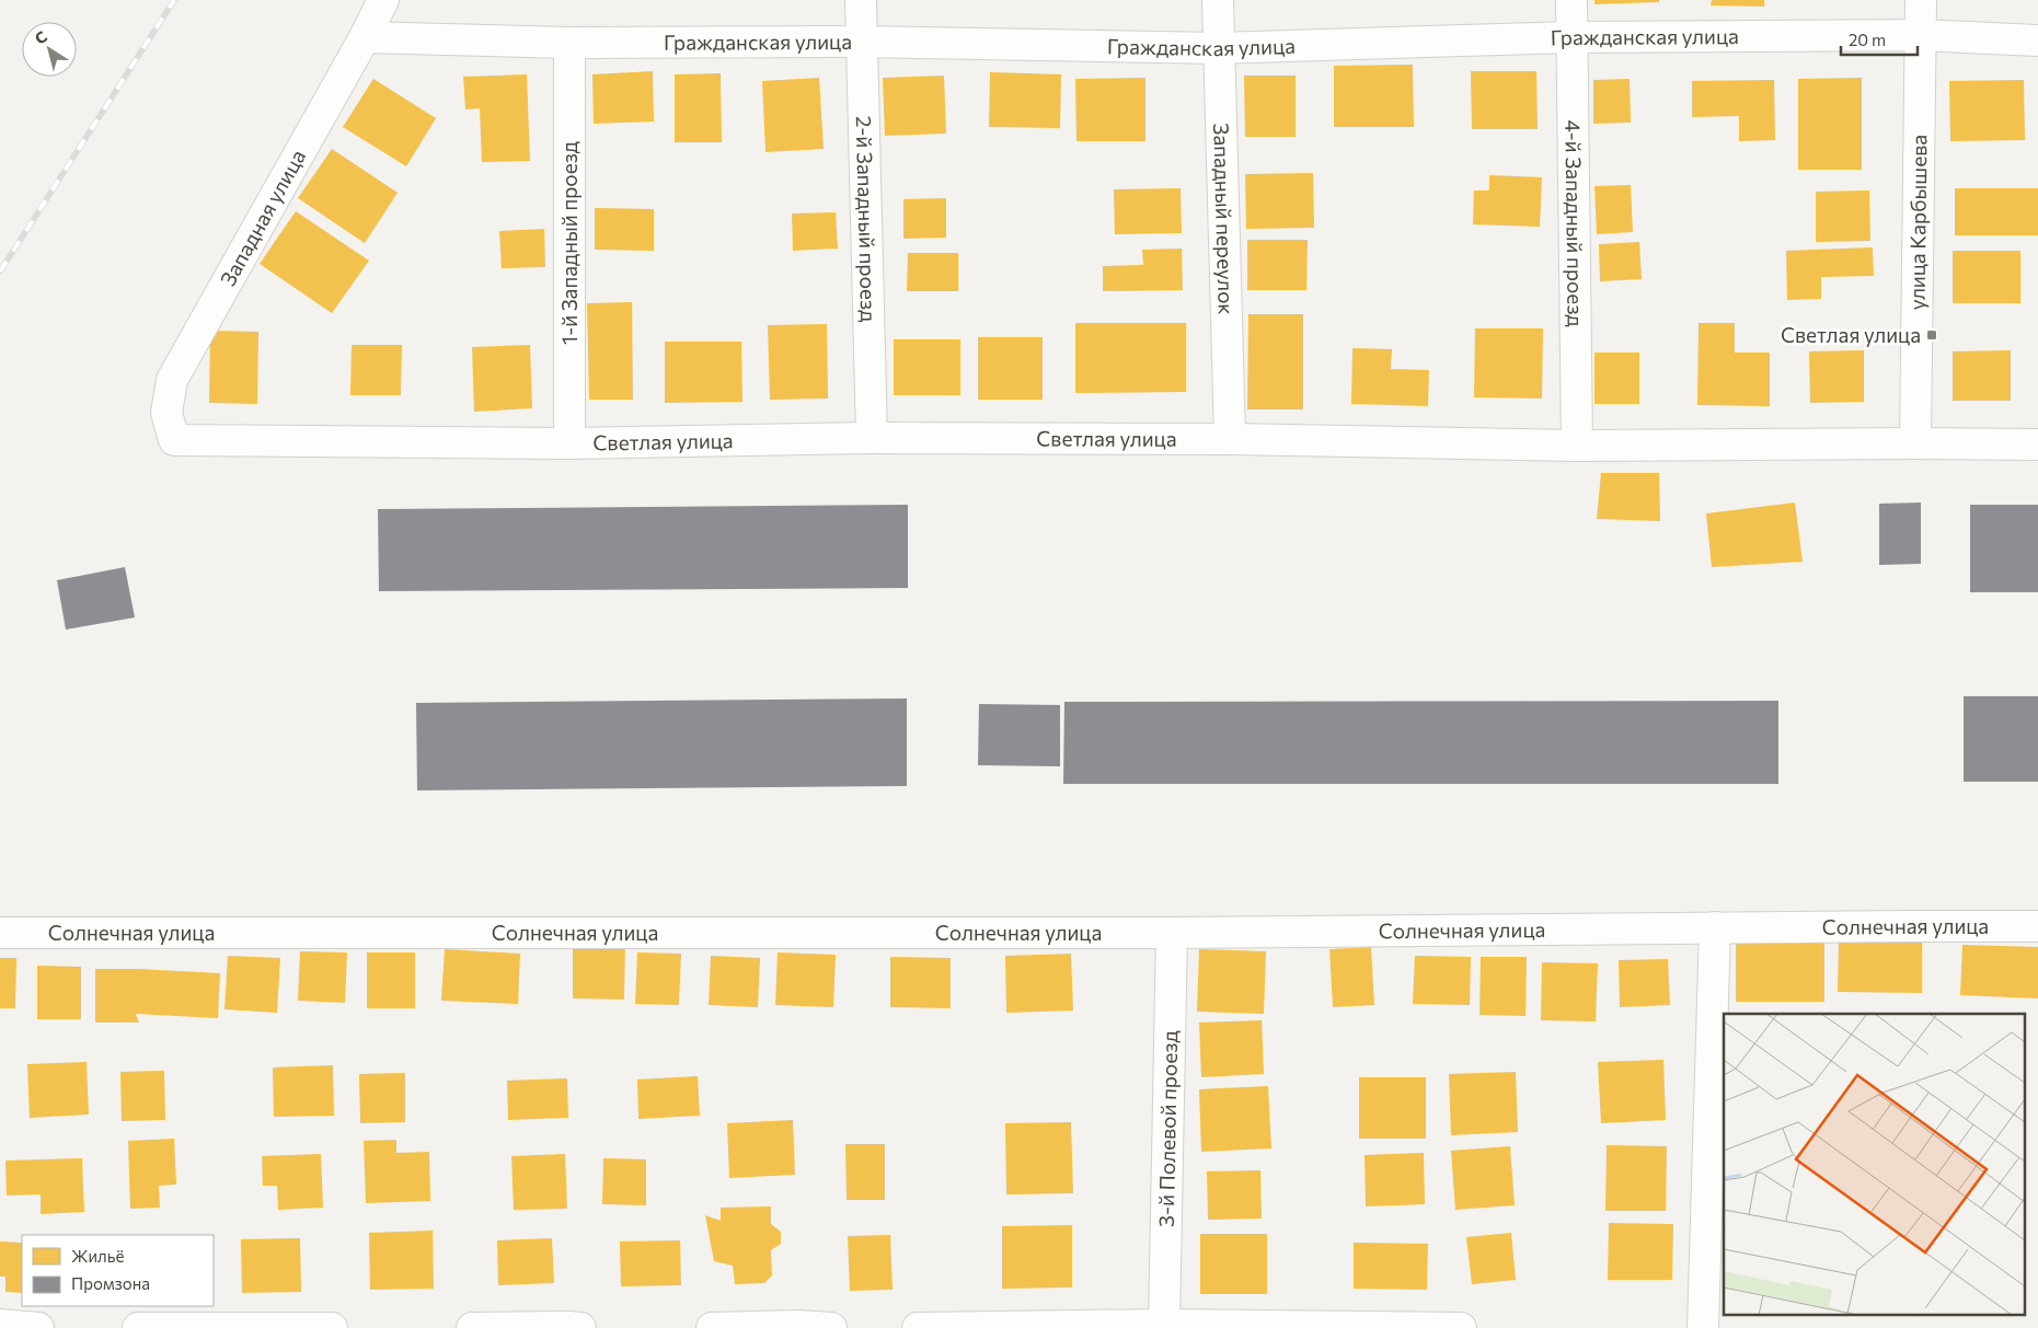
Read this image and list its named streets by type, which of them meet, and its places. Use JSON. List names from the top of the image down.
{
  "streets": {
    "street": [
      "Гражданская улица",
      "Западная улица",
      "2-й Западный проезд",
      "Западный переулок",
      "улица Карбышева",
      "4-й Западный проезд",
      "1-й Западный проезд",
      "Светлая улица",
      "Солнечная улица",
      "3-й Полевой проезд"
    ]
  },
  "crossings": [
    ["Гражданская улица", "Западная улица"],
    ["Гражданская улица", "2-й Западный проезд"],
    ["Гражданская улица", "Западный переулок"],
    ["Гражданская улица", "улица Карбышева"],
    ["Гражданская улица", "4-й Западный проезд"],
    ["Гражданская улица", "1-й Западный проезд"],
    ["Западная улица", "Светлая улица"],
    ["2-й Западный проезд", "Светлая улица"],
    ["Западный переулок", "Светлая улица"],
    ["улица Карбышева", "Светлая улица"],
    ["4-й Западный проезд", "Светлая улица"],
    ["1-й Западный проезд", "Светлая улица"],
    ["Солнечная улица", "3-й Полевой проезд"]
  ],
  "places": {
    "transit": ["Светлая улица"]
  },
  "legend": ["Жильё", "Промзона"],
  "scale_bar": "20 m",
  "north": "top left"
}
